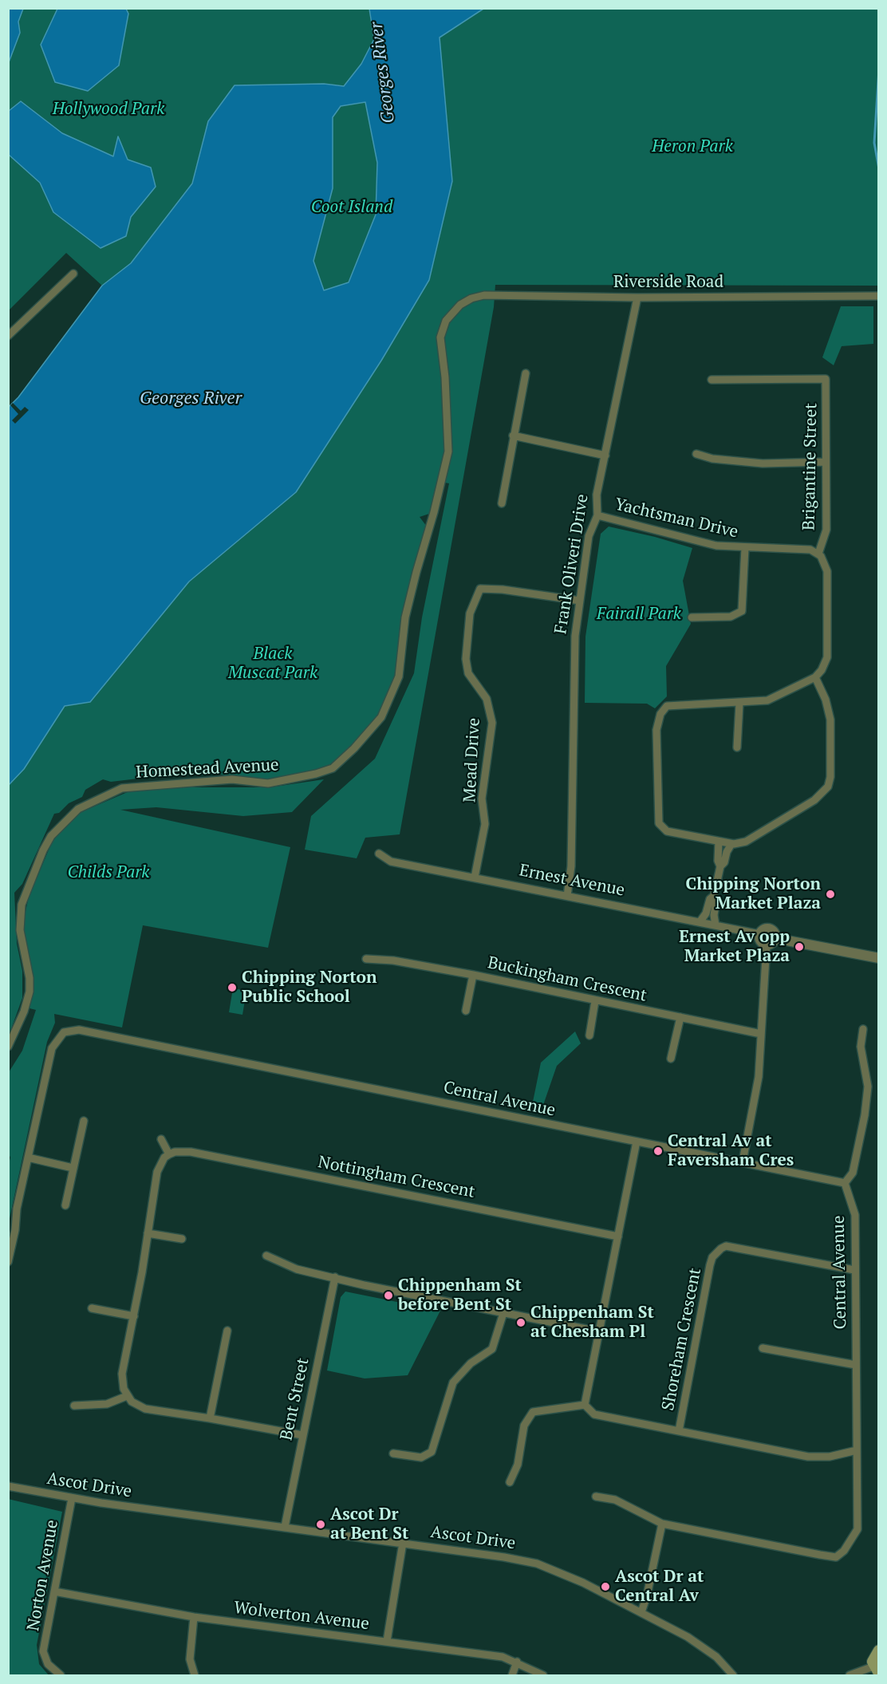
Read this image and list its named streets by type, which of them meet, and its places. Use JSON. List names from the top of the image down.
{
  "streets": {
    "street": [
      "Riverside Road",
      "Brigantine Street",
      "Yachtsman Drive",
      "Frank Oliveri Drive",
      "Mead Drive",
      "Homestead Avenue",
      "Ernest Avenue",
      "Buckingham Crescent",
      "Central Avenue",
      "Nottingham Crescent",
      "Shoreham Crescent",
      "Bent Street",
      "Ascot Drive",
      "Norton Avenue",
      "Wolverton Avenue"
    ]
  },
  "crossings": [
    ["Riverside Road", "Frank Oliveri Drive"],
    ["Riverside Road", "Homestead Avenue"],
    ["Brigantine Street", "Yachtsman Drive"],
    ["Yachtsman Drive", "Frank Oliveri Drive"],
    ["Frank Oliveri Drive", "Mead Drive"],
    ["Frank Oliveri Drive", "Ernest Avenue"],
    ["Mead Drive", "Ernest Avenue"],
    ["Central Avenue", "Shoreham Crescent"],
    ["Bent Street", "Ascot Drive"],
    ["Ascot Drive", "Norton Avenue"],
    ["Norton Avenue", "Wolverton Avenue"]
  ],
  "water": ["Georges River"],
  "parks": [
    "Hollywood Park",
    "Heron Park",
    "Coot Island",
    "Fairall Park",
    "Black Muscat Park",
    "Childs Park"
  ],
  "places": [
    "Chipping Norton Market Plaza",
    "Ernest Av opp Market Plaza",
    "Chipping Norton Public School",
    "Central Av at Faversham Cres",
    "Chippenham St before Bent St",
    "Chippenham St at Chesham Pl",
    "Ascot Dr at Bent St",
    "Ascot Dr at Central Av"
  ]
}
